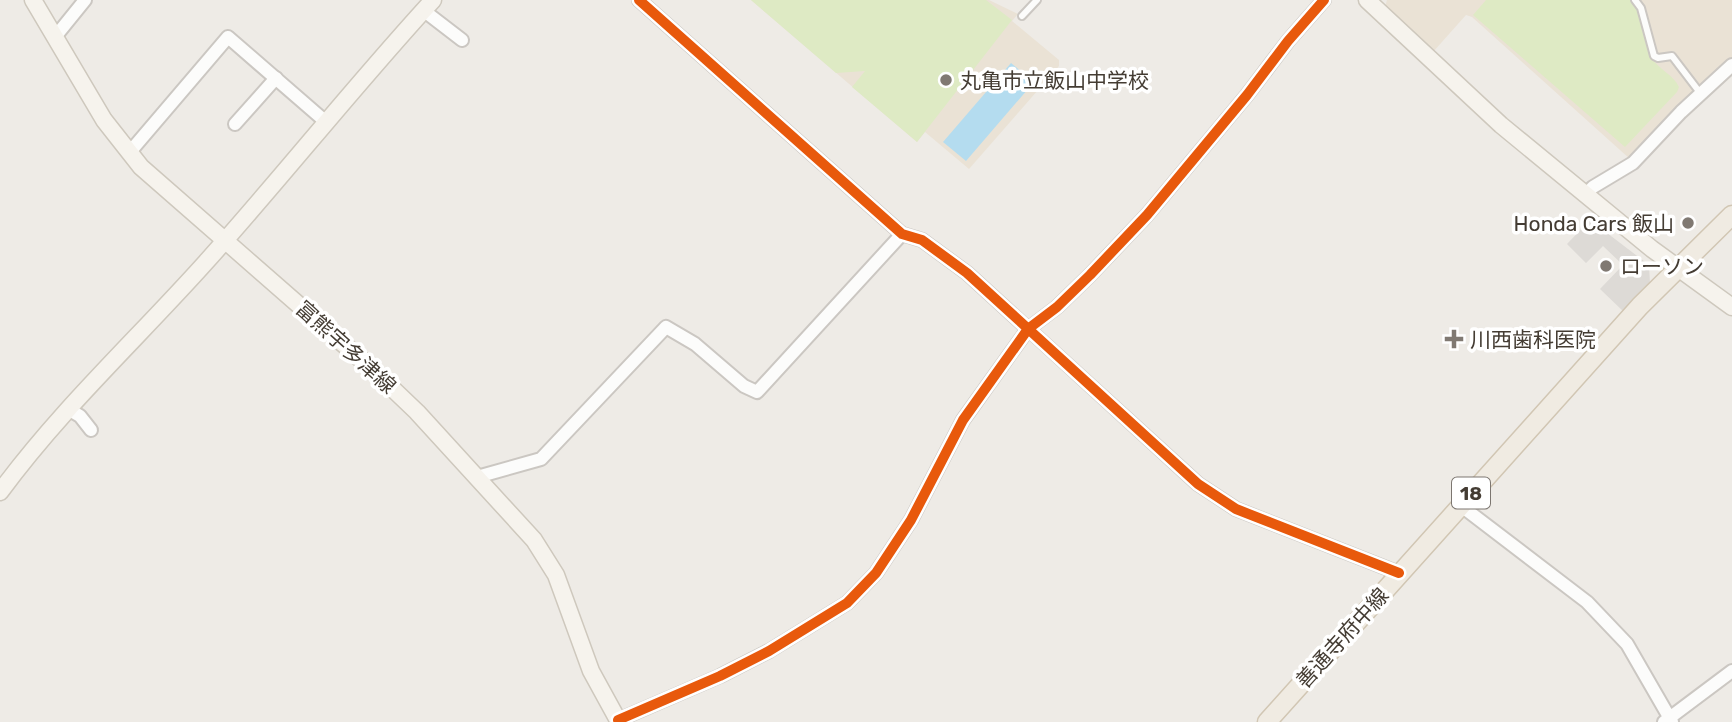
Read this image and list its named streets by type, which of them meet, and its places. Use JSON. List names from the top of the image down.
{
  "streets": {
    "main road": ["18", "善通寺府中線"],
    "street": ["富熊宇多津線"]
  },
  "places": {
    "other": ["丸亀市立飯山中学校", "Honda Cars 飯山", "ローソン"],
    "health": ["川西歯科医院"]
  }
}
